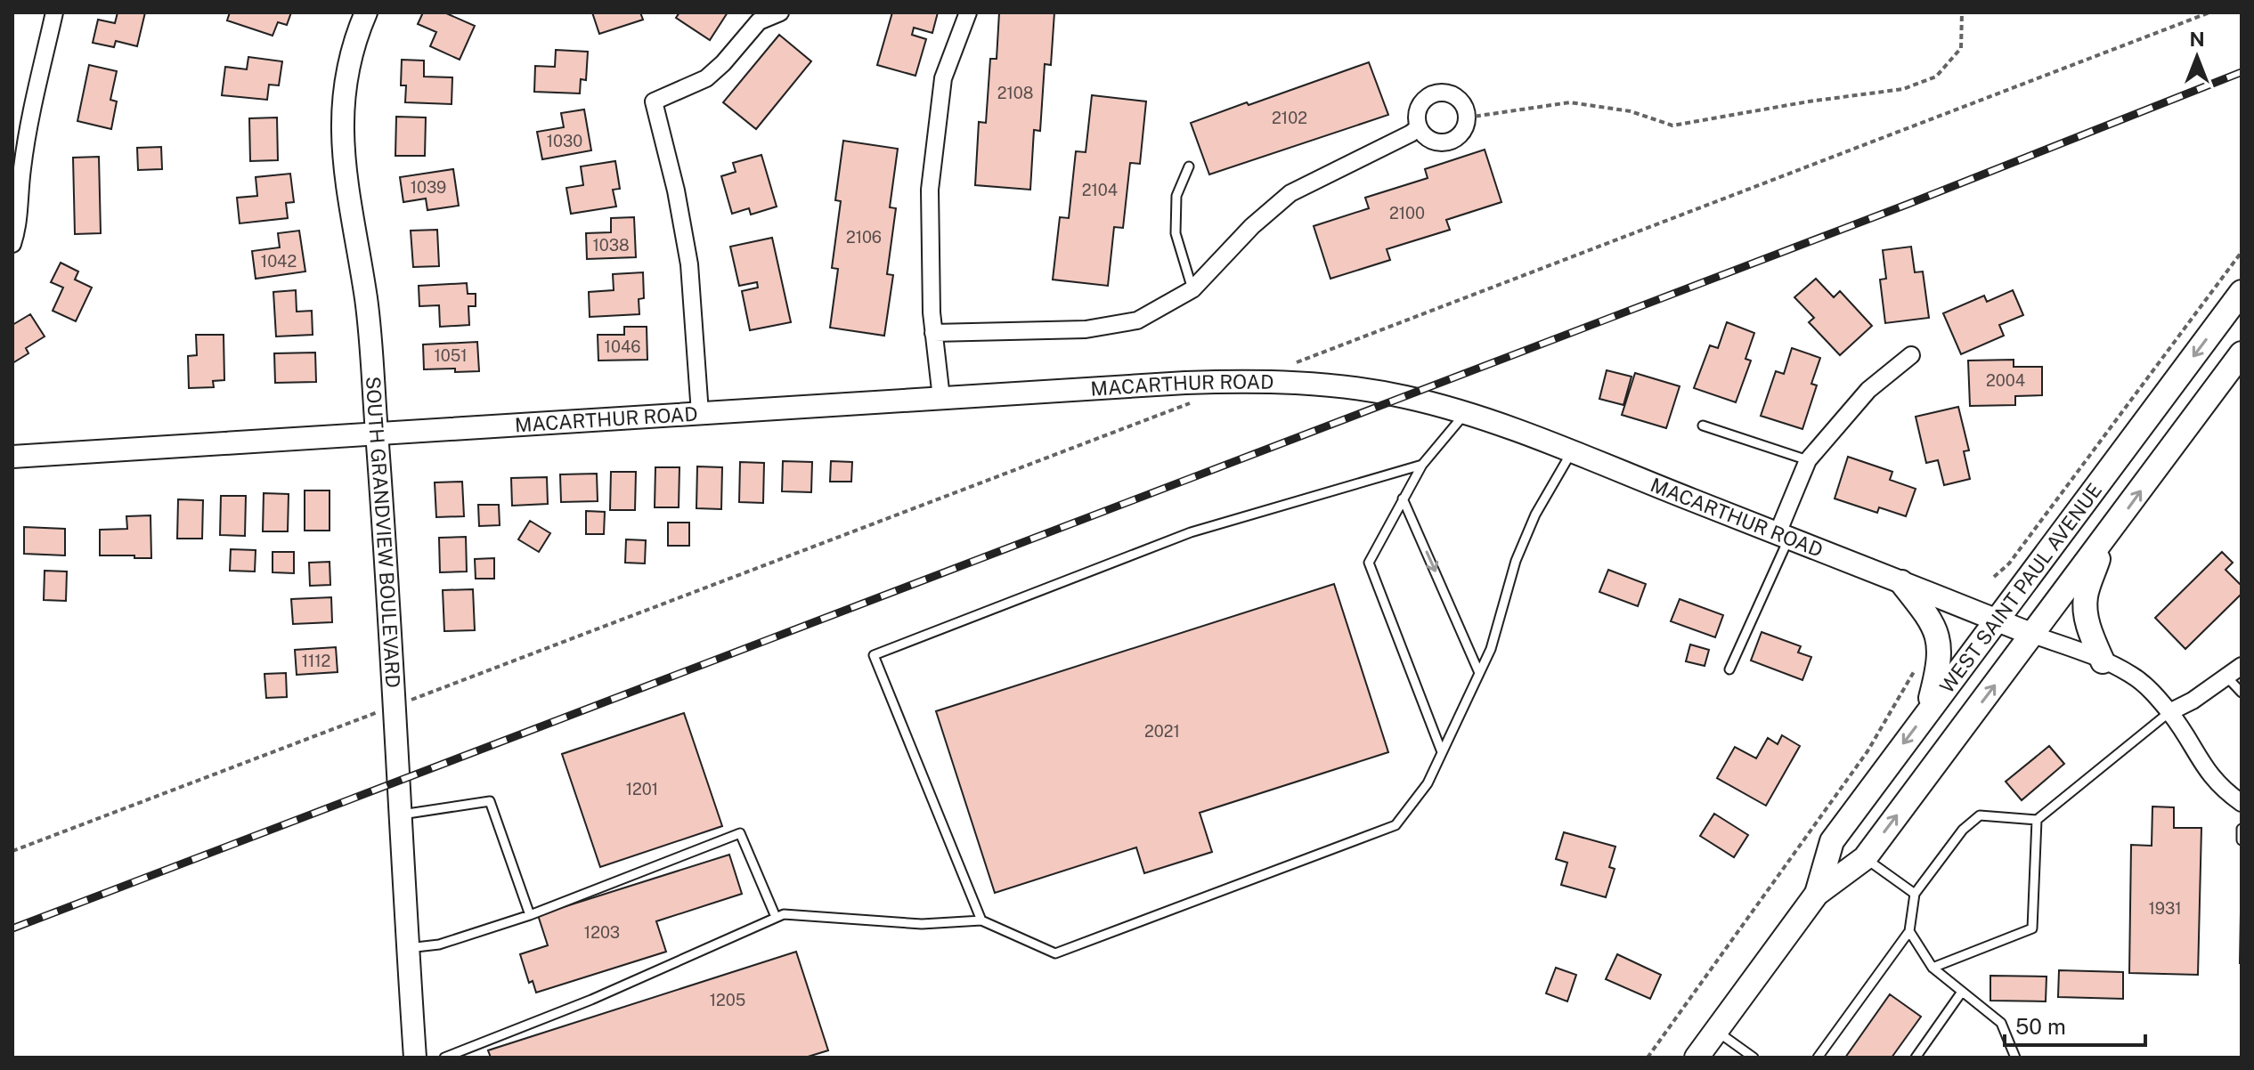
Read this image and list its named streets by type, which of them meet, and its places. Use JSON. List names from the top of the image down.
{
  "streets": {
    "main road": ["WEST SAINT PAUL AVENUE"],
    "street": ["MACARTHUR ROAD", "SOUTH GRANDVIEW BOULEVARD"]
  },
  "crossings": [
    ["MACARTHUR ROAD", "SOUTH GRANDVIEW BOULEVARD"],
    ["MACARTHUR ROAD", "WEST SAINT PAUL AVENUE"]
  ],
  "house_numbers": [
    "2108",
    "2102",
    "1030",
    "1039",
    "2104",
    "2100",
    "2106",
    "1038",
    "1042",
    "1046",
    "1051",
    "2004",
    "1112",
    "2021",
    "1201",
    "1931",
    "1203",
    "1205"
  ],
  "scale_bar": "50 m",
  "north": "top"
}
